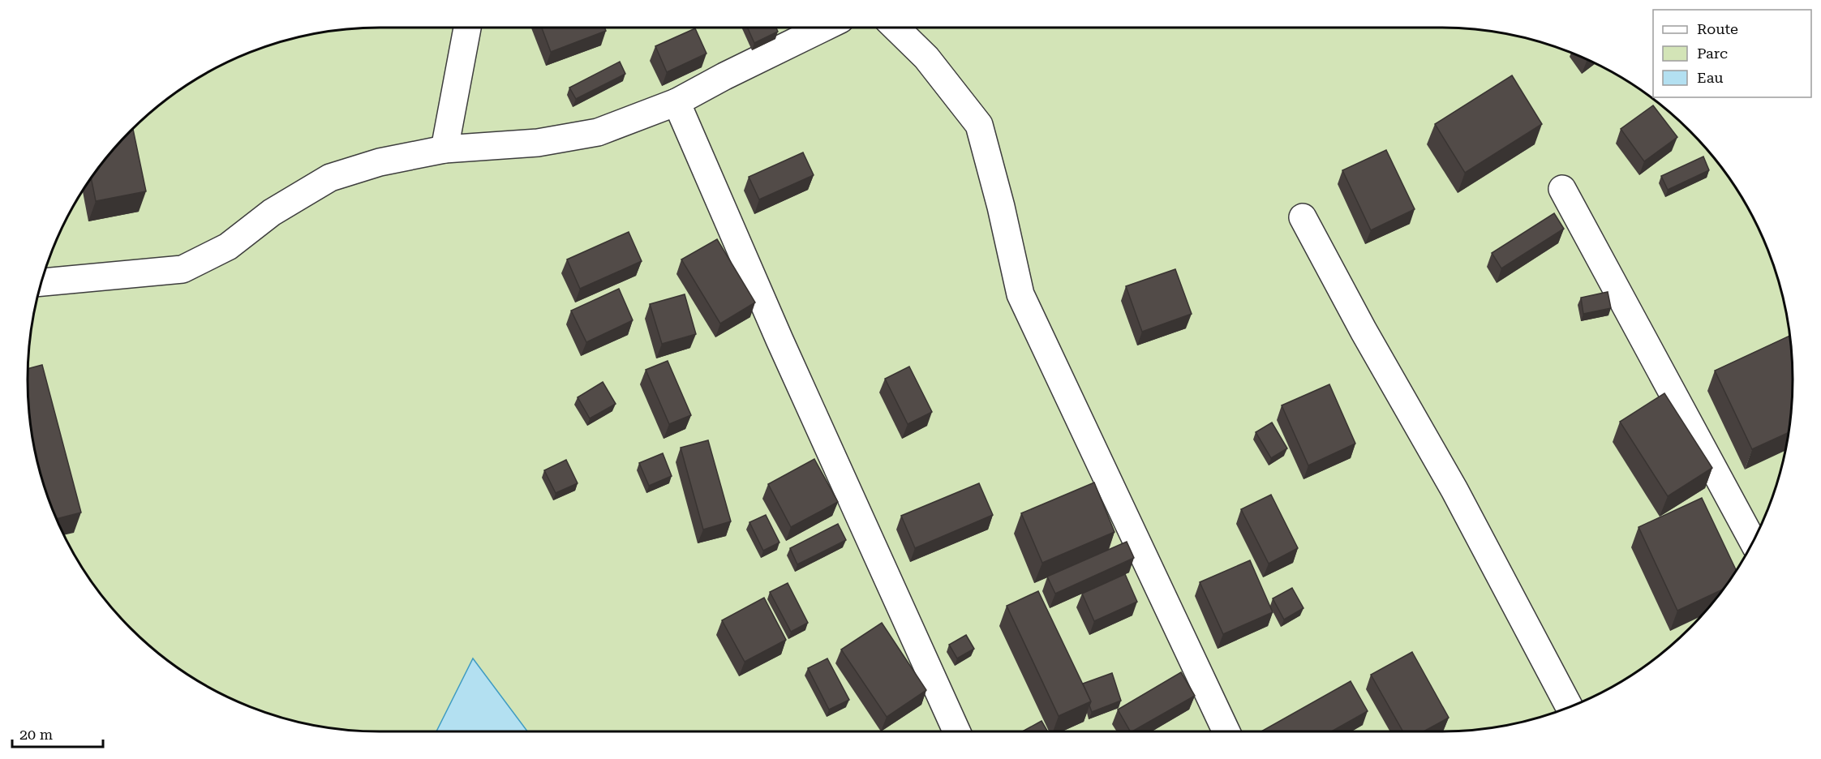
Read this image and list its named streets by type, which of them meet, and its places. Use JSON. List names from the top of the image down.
{
  "legend": ["Route", "Parc", "Eau"],
  "scale_bar": "20 m"
}
